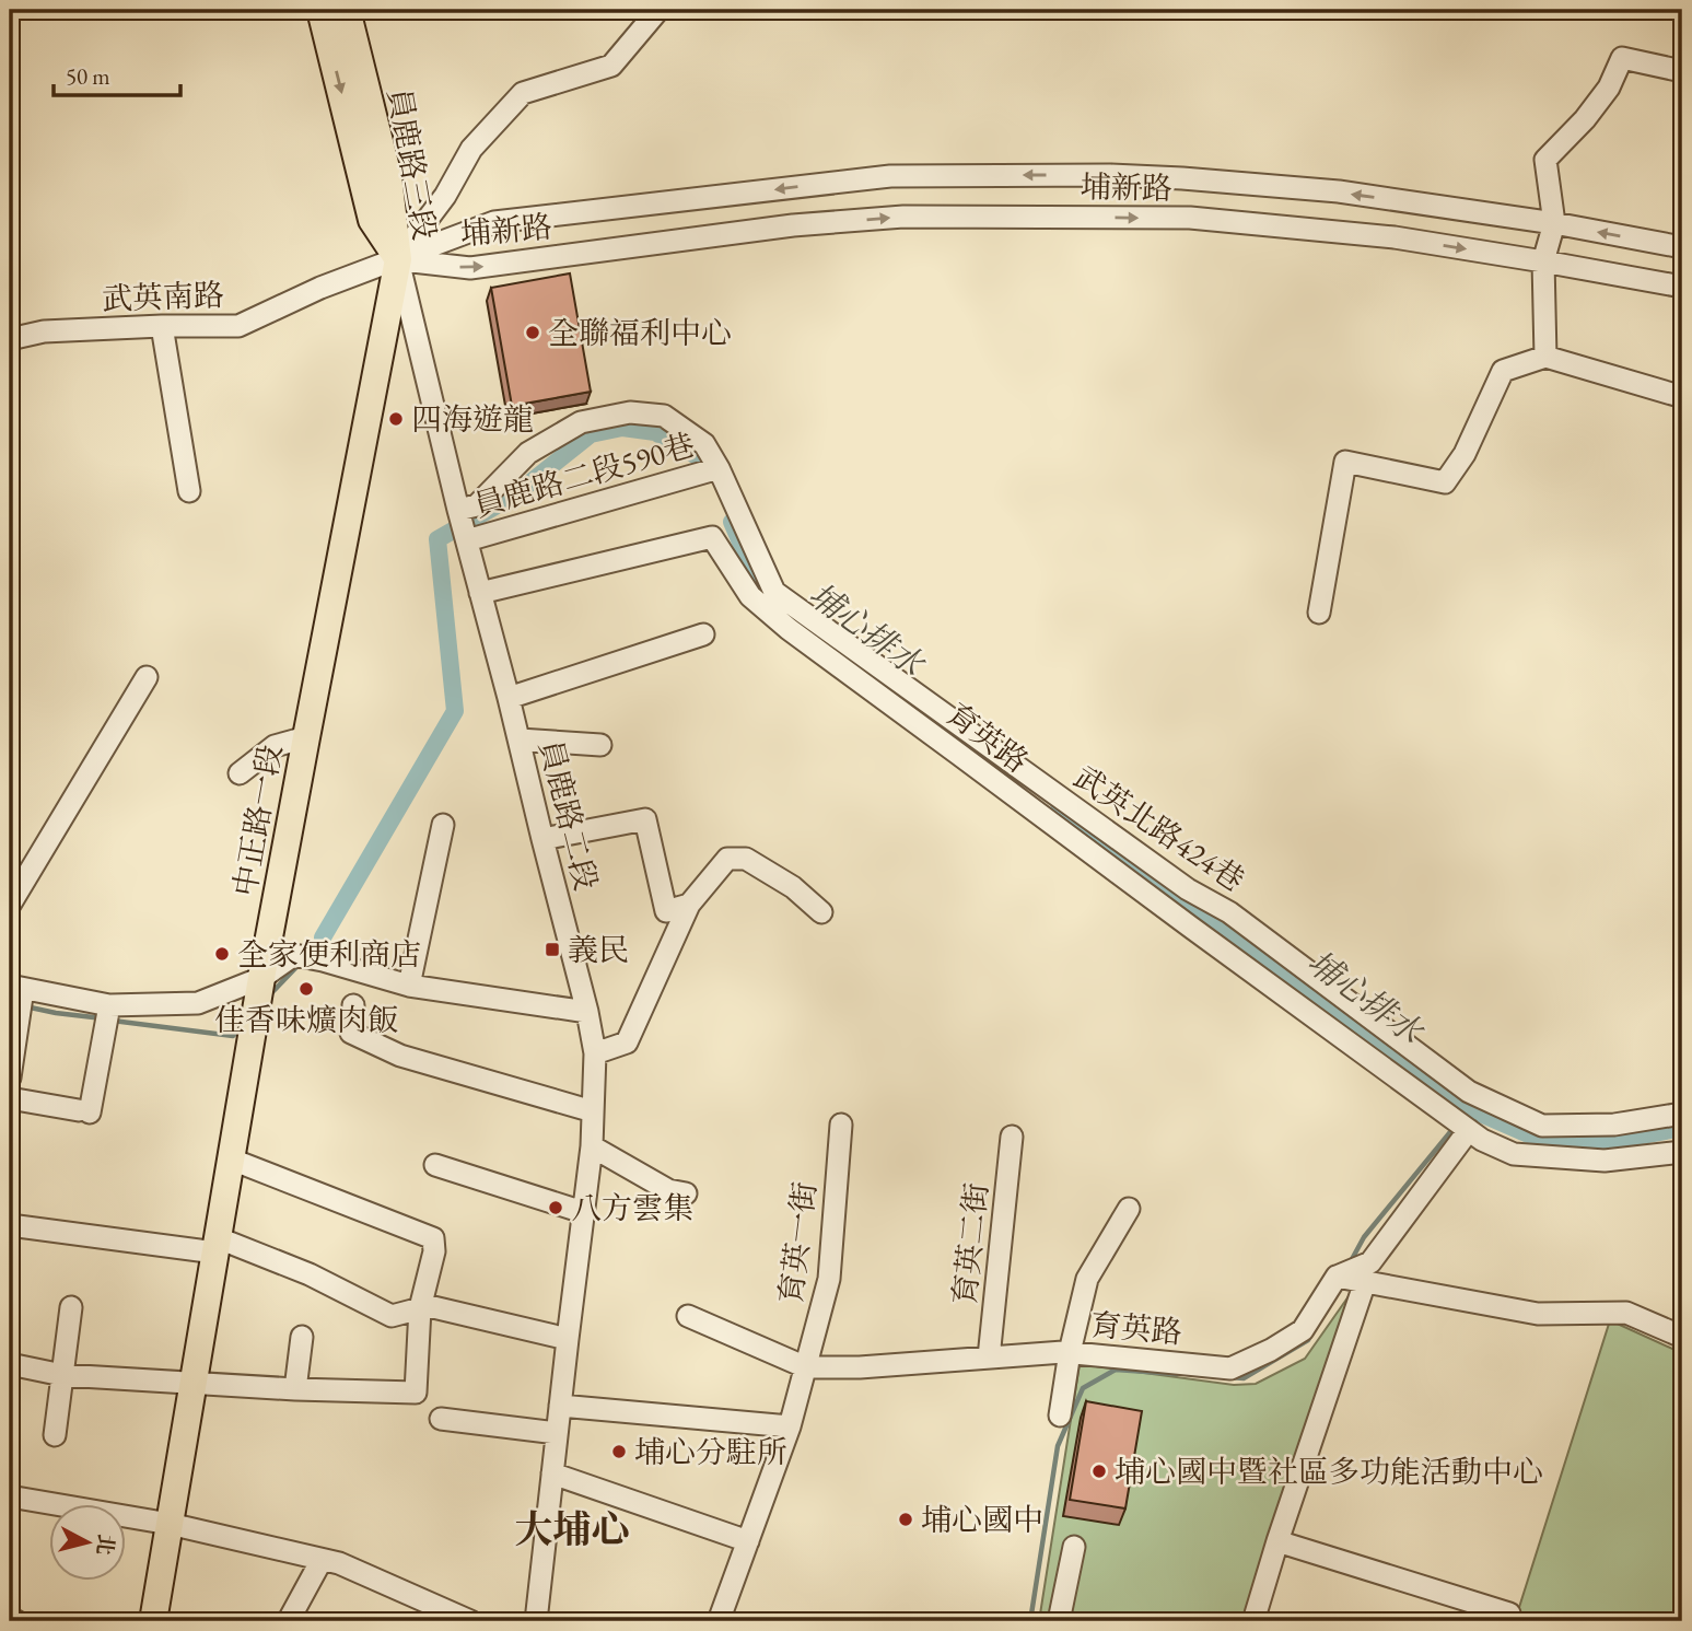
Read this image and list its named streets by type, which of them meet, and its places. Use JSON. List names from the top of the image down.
{
  "streets": {
    "main road": ["員鹿路三段", "中正路一段"],
    "street": [
      "埔新路",
      "武英南路",
      "員鹿路二段590巷",
      "育英路",
      "員鹿路二段",
      "武英北路424巷",
      "育英一街",
      "育英二街"
    ]
  },
  "crossings": [
    ["員鹿路三段", "埔新路"],
    ["員鹿路三段", "武英南路"],
    ["員鹿路三段", "員鹿路二段"],
    ["員鹿路三段", "中正路一段"],
    ["埔新路", "武英南路"],
    ["埔新路", "員鹿路二段"],
    ["埔新路", "中正路一段"],
    ["武英南路", "員鹿路二段"],
    ["武英南路", "中正路一段"],
    ["員鹿路二段590巷", "員鹿路二段"],
    ["員鹿路二段590巷", "武英北路424巷"],
    ["育英路", "員鹿路二段"],
    ["育英路", "育英一街"],
    ["育英路", "育英二街"],
    ["員鹿路二段", "中正路一段"],
    ["員鹿路二段", "武英北路424巷"]
  ],
  "districts": ["大埔心"],
  "water": ["埔心排水"],
  "places": {
    "other": [
      "全聯福利中心",
      "四海遊龍",
      "全家便利商店",
      "佳香味爌肉飯",
      "八方雲集",
      "埔心分駐所",
      "埔心國中暨社區多功能活動中心",
      "埔心國中"
    ],
    "transit": ["義民"]
  },
  "scale_bar": "50 m",
  "north": "right"
}
